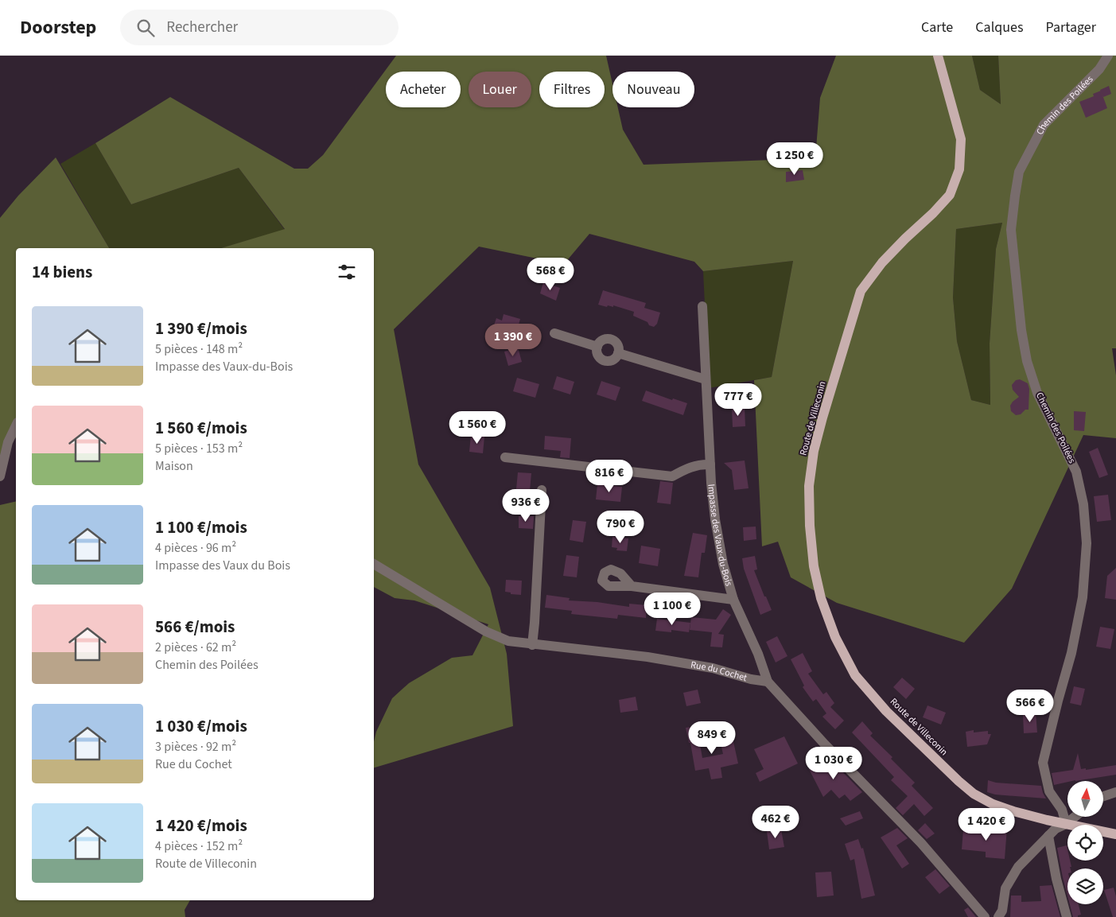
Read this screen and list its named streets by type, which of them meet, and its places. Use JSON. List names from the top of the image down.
{
  "streets": {
    "main road": ["Route de Villeconin"],
    "street": ["Chemin des Poilées", "Impasse des Vaux-du-Bois", "Rue du Cochet"]
  },
  "crossings": [
    ["Chemin des Poilées", "Route de Villeconin"],
    ["Impasse des Vaux-du-Bois", "Rue du Cochet"]
  ],
  "north": "top",
  "page": {
    "header": "Doorstep",
    "search": "Rechercher",
    "nav": ["Carte", "Calques", "Partager"],
    "chip": [
      "Acheter",
      "Louer",
      "Filtres",
      "Nouveau"
    ],
    "price": [
      "1 250 €",
      "568 €",
      "1 390 €",
      "777 €",
      "1 560 €",
      "816 €",
      "936 €",
      "790 €",
      "1 100 €",
      "566 €",
      "849 €",
      "1 030 €",
      "462 €",
      "1 420 €"
    ],
    "heading": "14 biens",
    "list": [
      {
        "name": "1 390 €/mois",
        "note": "5 pièces · 148 m² · Impasse des Vaux-du-Bois"
      },
      {
        "name": "1 560 €/mois",
        "note": "5 pièces · 153 m² · Maison"
      },
      {
        "name": "1 100 €/mois",
        "note": "4 pièces · 96 m² · Impasse des Vaux du Bois"
      },
      {
        "name": "566 €/mois",
        "note": "2 pièces · 62 m² · Chemin des Poilées"
      },
      {
        "name": "1 030 €/mois",
        "note": "3 pièces · 92 m² · Rue du Cochet"
      },
      {
        "name": "1 420 €/mois",
        "note": "4 pièces · 152 m² · Route de Villeconin"
      }
    ]
  }
}
